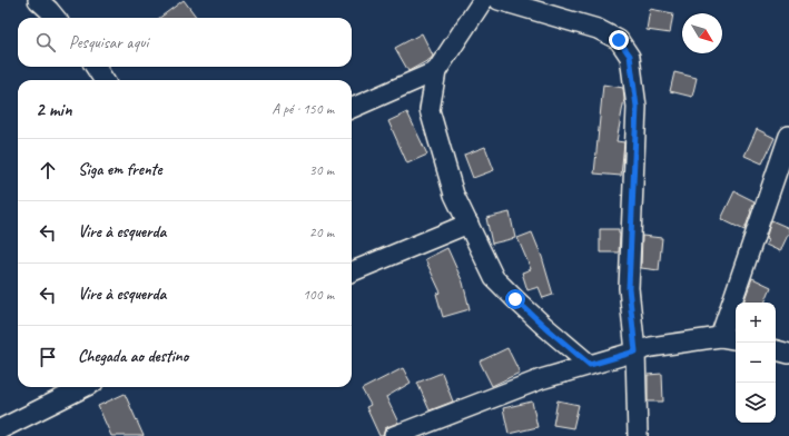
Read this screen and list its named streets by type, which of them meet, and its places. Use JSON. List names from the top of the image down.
{
  "north": "bottom right",
  "page": {
    "search": "Pesquisar aqui",
    "heading": ["2 min", "A pé · 150 m"],
    "list": [
      ["Siga em frente", "30 m"],
      ["Vire à esquerda", "20 m"],
      ["Vire à esquerda", "100 m"],
      "Chegada ao destino"
    ],
    "map_buttons": ["+", "−"]
  }
}
